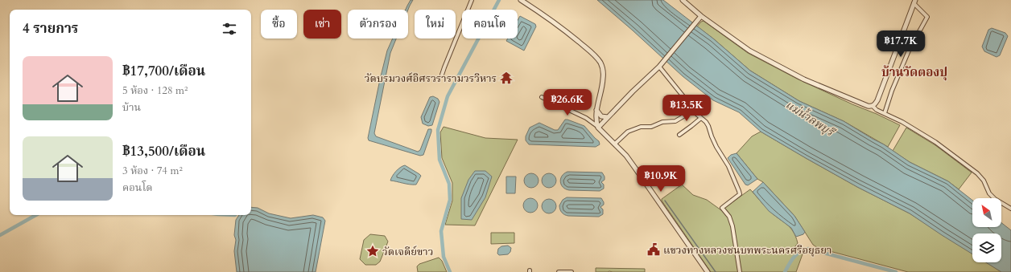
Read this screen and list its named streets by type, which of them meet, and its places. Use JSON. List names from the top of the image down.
{
  "districts": ["บ้านวัดตองปุ"],
  "water": ["แม่น้ำลพบุรี"],
  "places": {
    "temple": ["วัดบรมวงศ์อิศรวรารามวรวิหาร"],
    "public building": ["แขวงทางหลวงชนบทพระนครศรีอยุธยา"],
    "place": ["วัดเจดีย์ขาว"]
  },
  "north": "top left",
  "page": {
    "chip": [
      "ซื้อ",
      "เช่า",
      "ตัวกรอง",
      "ใหม่",
      "คอนโด"
    ],
    "heading": "4 รายการ",
    "price": [
      "฿17.7K",
      "฿26.6K",
      "฿13.5K",
      "฿10.9K"
    ],
    "list": [
      {
        "name": "฿17,700/เดือน",
        "note": "5 ห้อง · 128 m² · บ้าน"
      },
      {
        "name": "฿13,500/เดือน",
        "note": "3 ห้อง · 74 m² · คอนโด"
      }
    ]
  }
}
